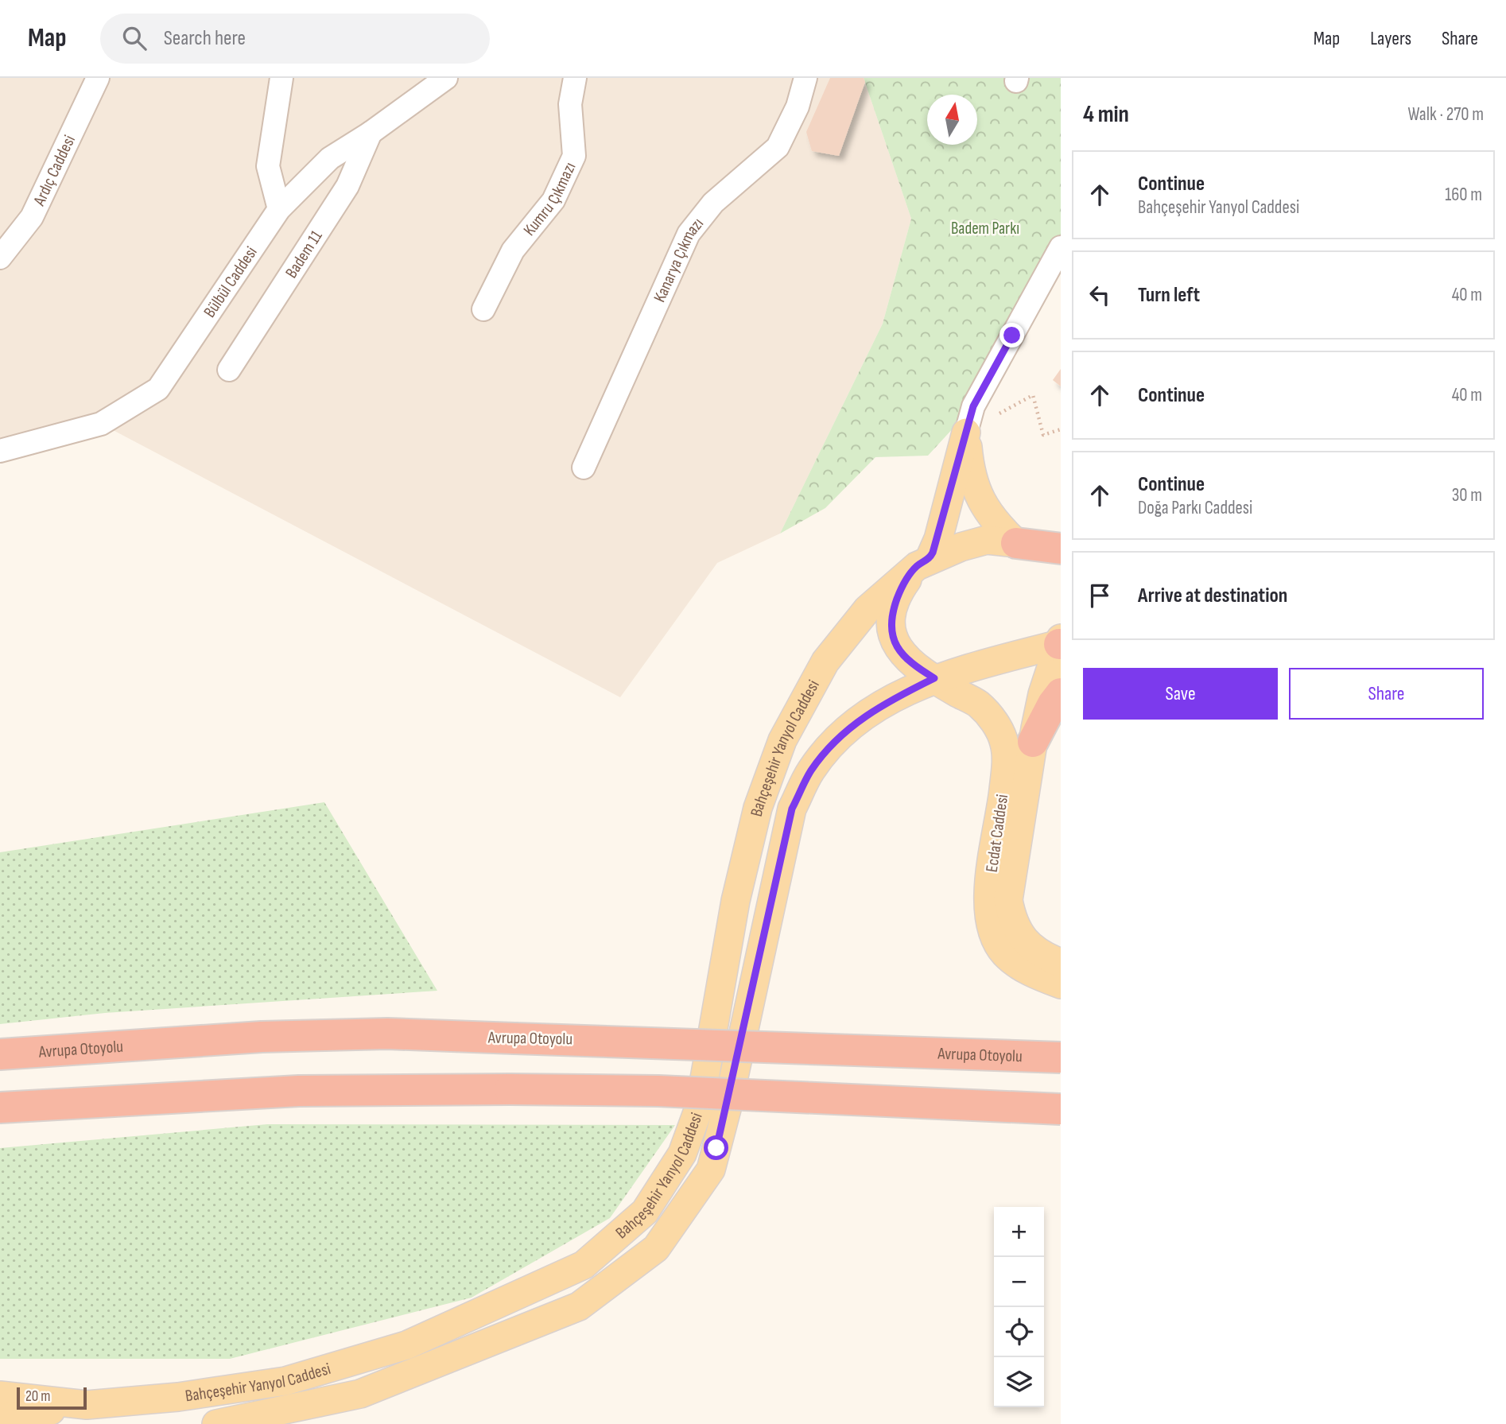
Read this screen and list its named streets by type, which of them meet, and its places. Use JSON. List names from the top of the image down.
{
  "streets": {
    "highway": ["Avrupa Otoyolu"],
    "main road": ["Bahçeşehir Yanyol Caddesi", "Ecdat Caddesi"],
    "street": [
      "Ardıç Caddesi",
      "Kumru Çıkmazı",
      "Badem 11",
      "Kanarya Çıkmazı",
      "Bülbül Caddesi"
    ]
  },
  "crossings": [
    ["Badem 11", "Bülbül Caddesi"],
    ["Bahçeşehir Yanyol Caddesi", "Ecdat Caddesi"]
  ],
  "parks": ["Badem Parkı"],
  "scale_bar": "20 m",
  "north": "top",
  "page": {
    "header": "Map",
    "search": "Search here",
    "nav": ["Map", "Layers", "Share"],
    "heading": ["4 min", "Walk · 270 m"],
    "list": [
      ["Continue", "Bahçeşehir Yanyol Caddesi", "160 m"],
      ["Turn left", "40 m"],
      ["Continue", "40 m"],
      ["Continue", "Doğa Parkı Caddesi", "30 m"],
      "Arrive at destination"
    ],
    "buttons": ["Save", "Share"],
    "map_buttons": ["+", "−"],
    "scale": "20 m"
  }
}
